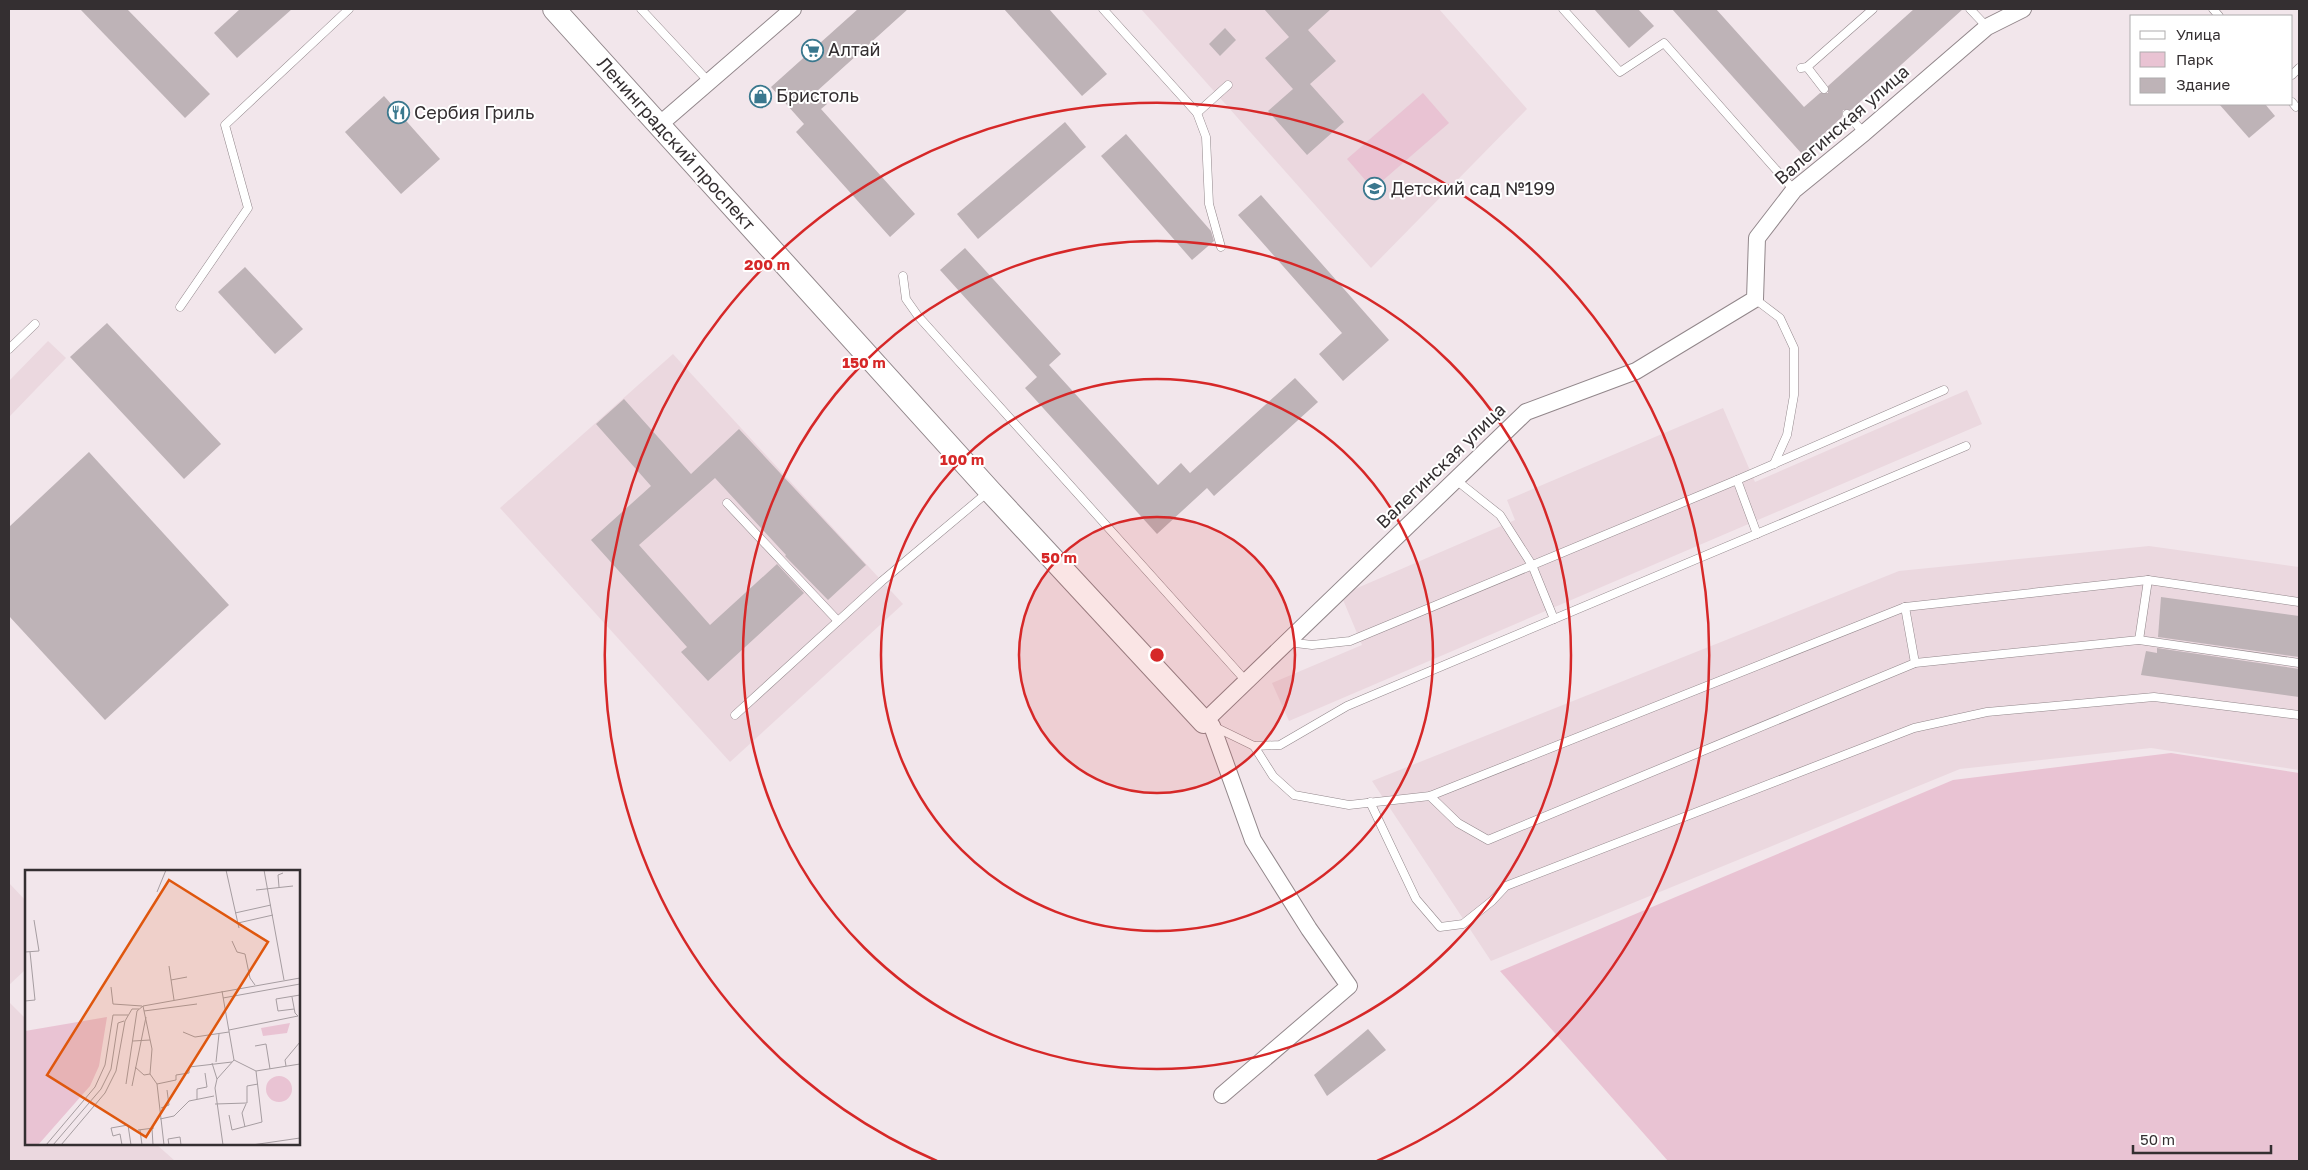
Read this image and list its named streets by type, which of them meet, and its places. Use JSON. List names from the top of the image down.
{
  "streets": {
    "street": ["Валегинская улица", "Ленинградский проспект"]
  },
  "crossings": [
    ["Валегинская улица", "Ленинградский проспект"]
  ],
  "places": {
    "supermarket": ["Алтай"],
    "shop": ["Бристоль"],
    "restaurant": ["Сербия Гриль"],
    "school or university": ["Детский сад №199"]
  },
  "legend": ["Улица", "Парк", "Здание"],
  "scale_bar": "50 m",
  "rings": [
    "200 m",
    "150 m",
    "100 m",
    "50 m"
  ]
}
